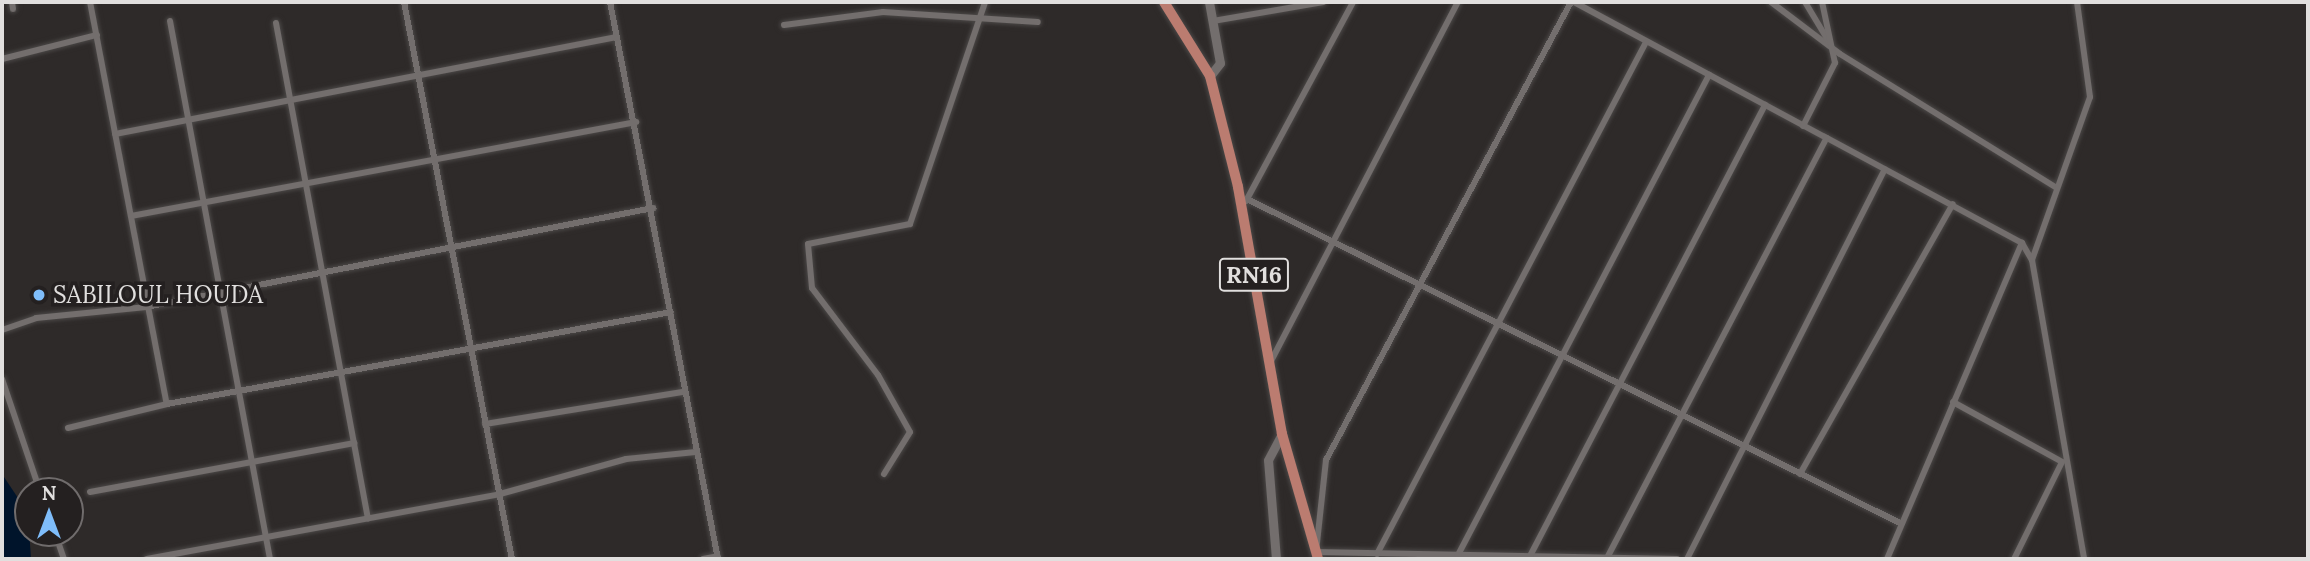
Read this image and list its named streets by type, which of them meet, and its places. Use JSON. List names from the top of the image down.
{
  "streets": {
    "main road": ["RN16"]
  },
  "places": ["SABILOUL HOUDA"],
  "north": "top"
}
